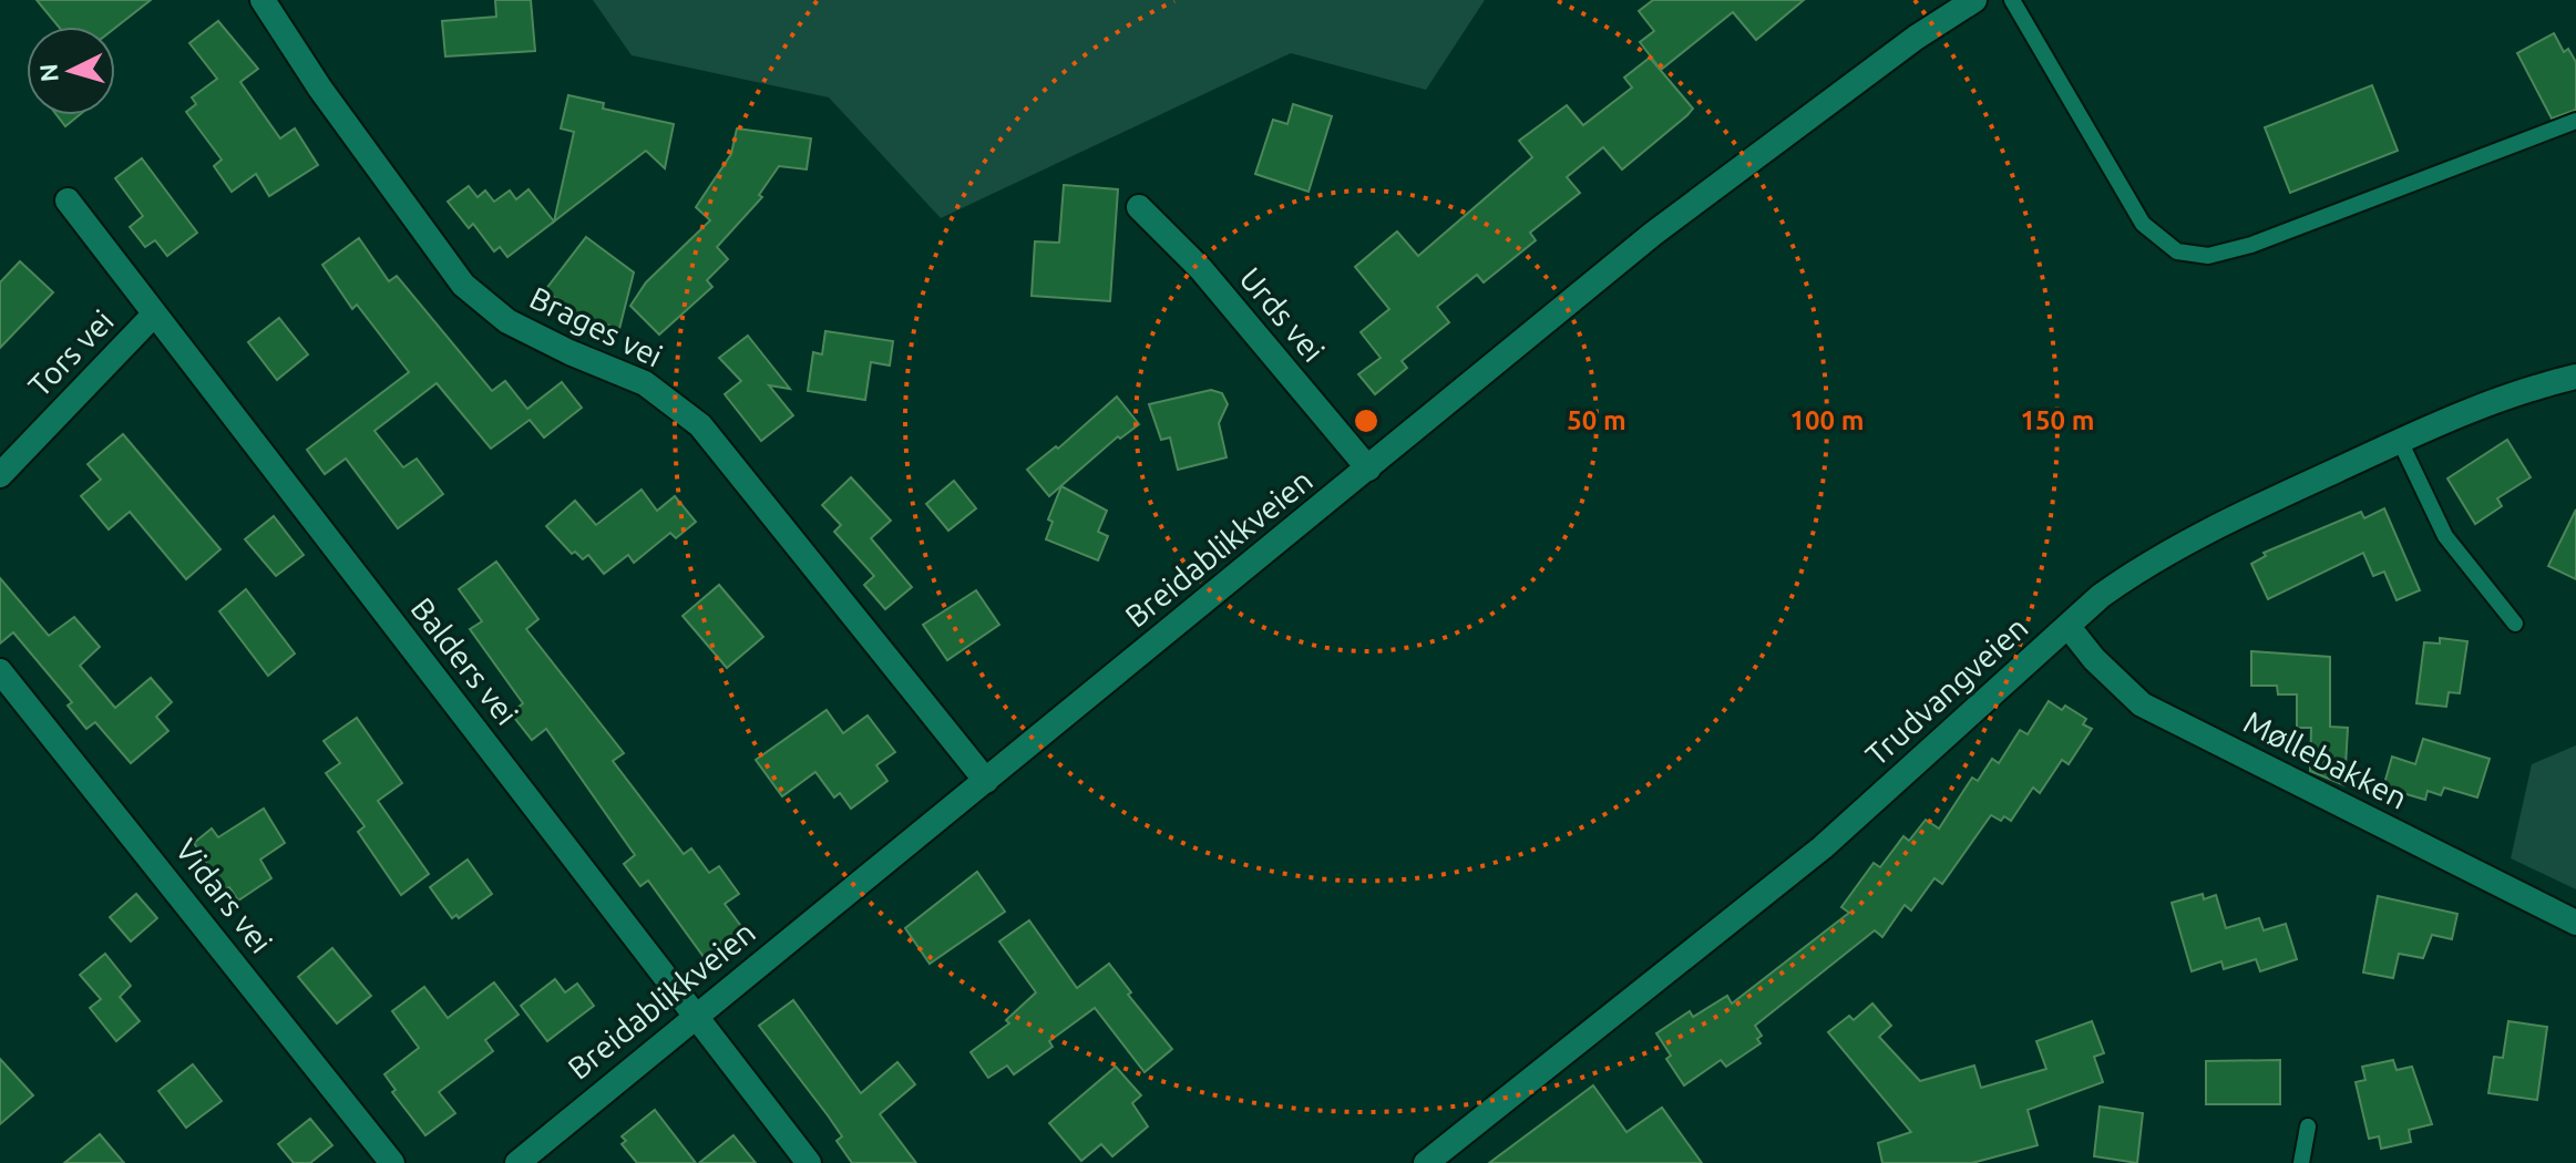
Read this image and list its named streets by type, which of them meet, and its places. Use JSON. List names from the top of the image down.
{
  "streets": {
    "street": [
      "Urds vei",
      "Brages vei",
      "Tors vei",
      "Breidablikkveien",
      "Balders vei",
      "Trudvangveien",
      "Møllebakken",
      "Vidars vei"
    ]
  },
  "crossings": [
    ["Urds vei", "Breidablikkveien"],
    ["Brages vei", "Breidablikkveien"],
    ["Tors vei", "Balders vei"],
    ["Breidablikkveien", "Balders vei"],
    ["Trudvangveien", "Møllebakken"]
  ],
  "north": "left",
  "rings": ["50 m", "100 m", "150 m"]
}
